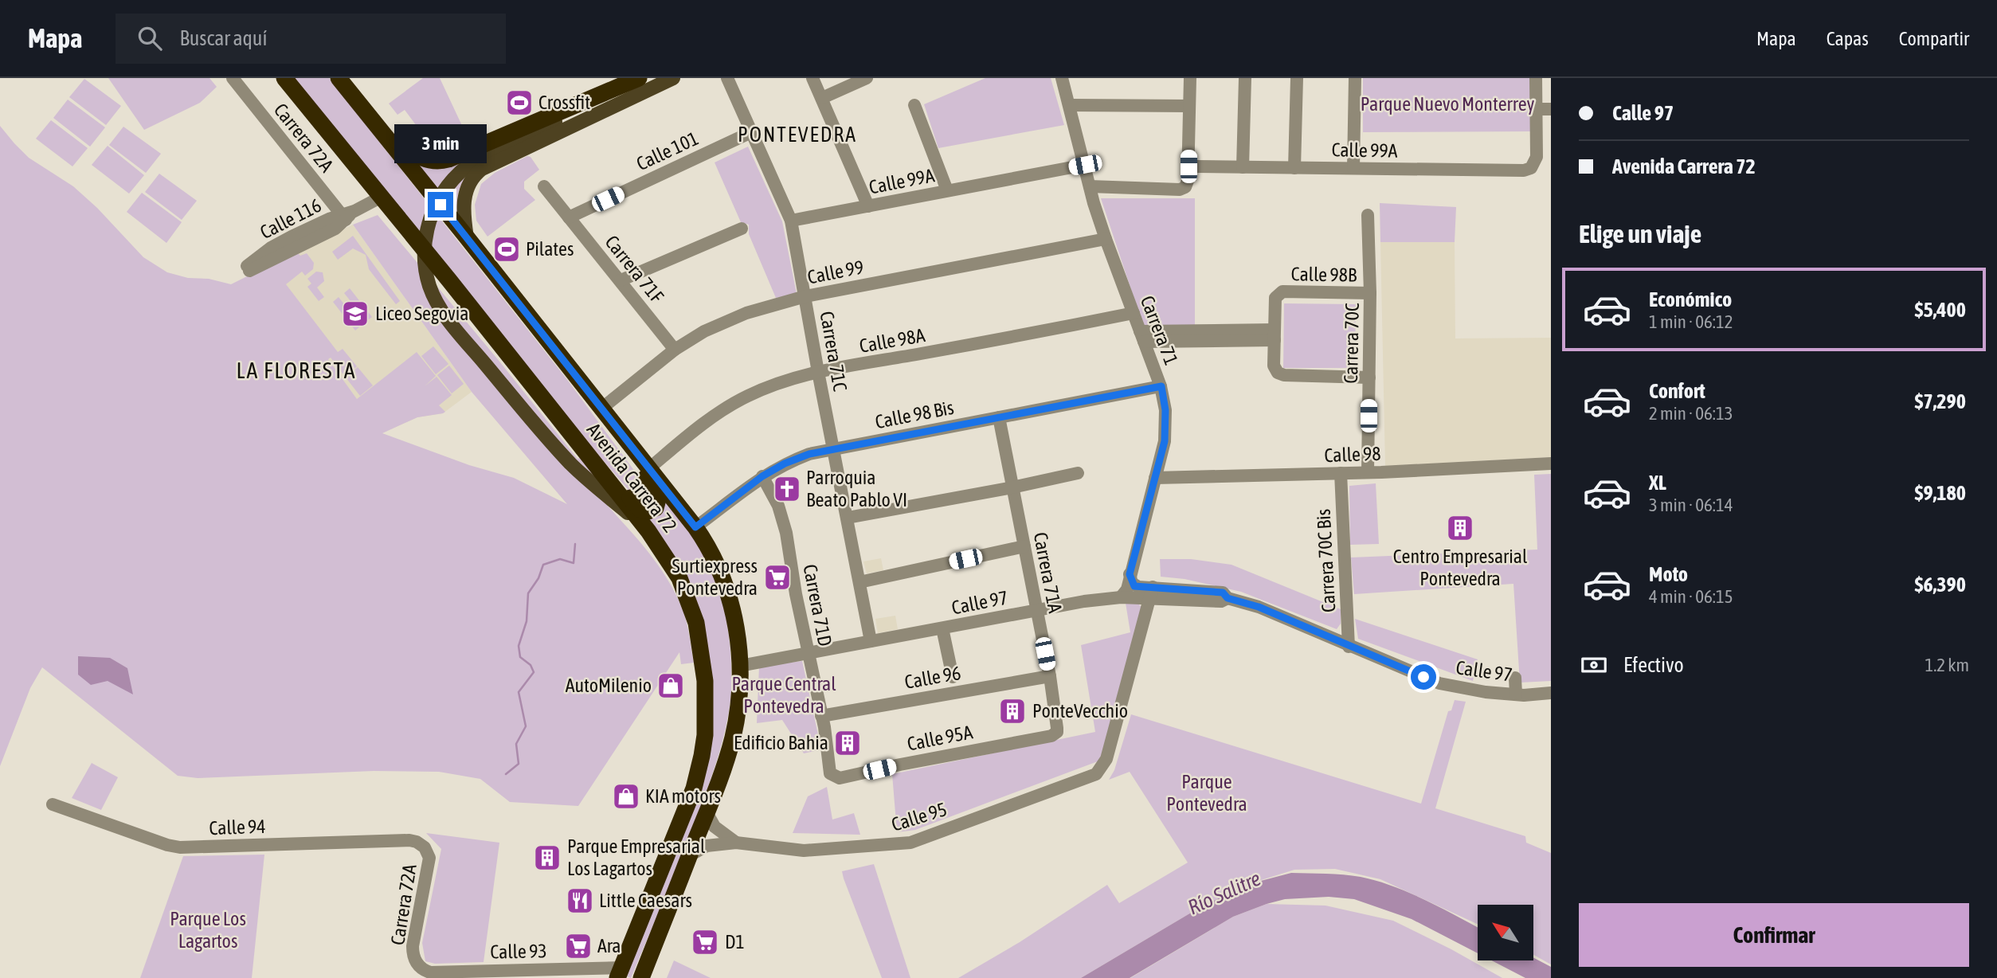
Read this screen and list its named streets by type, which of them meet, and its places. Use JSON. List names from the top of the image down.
{
  "streets": {
    "highway": ["Avenida Carrera 72"],
    "street": [
      "Carrera 72A",
      "Calle 99A",
      "Calle 101",
      "Calle 116",
      "Carrera 71F",
      "Calle 99",
      "Calle 98B",
      "Carrera 71",
      "Calle 98A",
      "Carrera 70C",
      "Carrera 71C",
      "Calle 98 Bis",
      "Calle 98",
      "Carrera 70C Bis",
      "Carrera 71A",
      "Calle 97",
      "Carrera 71D",
      "Calle 96",
      "Calle 95A",
      "Calle 95",
      "Calle 94",
      "Calle 93"
    ]
  },
  "crossings": [
    ["Carrera 72A", "Calle 116"],
    ["Carrera 72A", "Calle 94"],
    ["Carrera 72A", "Calle 93"],
    ["Calle 99A", "Carrera 71"],
    ["Calle 99A", "Carrera 71C"],
    ["Calle 101", "Carrera 71F"],
    ["Calle 101", "Carrera 71C"],
    ["Calle 116", "Avenida Carrera 72"],
    ["Carrera 71F", "Calle 99"],
    ["Calle 99", "Carrera 71"],
    ["Calle 99", "Carrera 71C"],
    ["Calle 99", "Avenida Carrera 72"],
    ["Calle 98B", "Carrera 70C"],
    ["Carrera 71", "Calle 98A"],
    ["Carrera 71", "Calle 98 Bis"],
    ["Carrera 71", "Calle 98"],
    ["Carrera 71", "Calle 97"],
    ["Calle 98A", "Carrera 71C"],
    ["Calle 98A", "Avenida Carrera 72"],
    ["Carrera 70C", "Calle 98"],
    ["Carrera 71C", "Calle 98 Bis"],
    ["Carrera 71C", "Calle 97"],
    ["Calle 98 Bis", "Avenida Carrera 72"],
    ["Calle 98 Bis", "Carrera 71A"],
    ["Calle 98 Bis", "Carrera 71D"],
    ["Calle 98", "Carrera 70C Bis"],
    ["Avenida Carrera 72", "Calle 97"],
    ["Avenida Carrera 72", "Calle 95"],
    ["Avenida Carrera 72", "Calle 93"],
    ["Carrera 70C Bis", "Calle 97"],
    ["Carrera 71A", "Calle 97"],
    ["Carrera 71A", "Calle 96"],
    ["Carrera 71A", "Calle 95A"],
    ["Calle 97", "Carrera 71D"],
    ["Calle 97", "Calle 95"],
    ["Carrera 71D", "Calle 96"],
    ["Carrera 71D", "Calle 95A"]
  ],
  "districts": ["PONTEVEDRA", "LA FLORESTA"],
  "water": ["Río Salitre"],
  "parks": [
    "Parque Nuevo Monterrey",
    "Parque Central Pontevedra",
    "Parque Pontevedra",
    "Parque Los Lagartos"
  ],
  "places": {
    "sports": ["Crossfit", "Pilates"],
    "school or university": ["Liceo Segovia"],
    "church": ["Parroquia Beato Pablo VI"],
    "building": [
      "Centro Empresarial Pontevedra",
      "PonteVecchio",
      "Edificio Bahia",
      "Parque Empresarial Los Lagartos"
    ],
    "supermarket": ["Surtiexpress Pontevedra", "D1", "Ara"],
    "shop": ["AutoMilenio", "KIA motors"],
    "restaurant": ["Little Caesars"]
  },
  "north": "top left",
  "page": {
    "header": "Mapa",
    "search": "Buscar aquí",
    "nav": ["Mapa", "Capas", "Compartir"],
    "banner": ["Calle 97", "Avenida Carrera 72"],
    "bubble": "3 min",
    "heading": "Elige un viaje",
    "list": [
      {
        "name": "Económico",
        "note": "1 min · 06:12",
        "value": "$5,400"
      },
      {
        "name": "Confort",
        "note": "2 min · 06:13",
        "value": "$7,290"
      },
      {
        "name": "XL",
        "note": "3 min · 06:14",
        "value": "$9,180"
      },
      {
        "name": "Moto",
        "note": "4 min · 06:15",
        "value": "$6,390"
      }
    ],
    "pay": ["Efectivo", "1.2 km"],
    "buttons": "Confirmar"
  }
}
